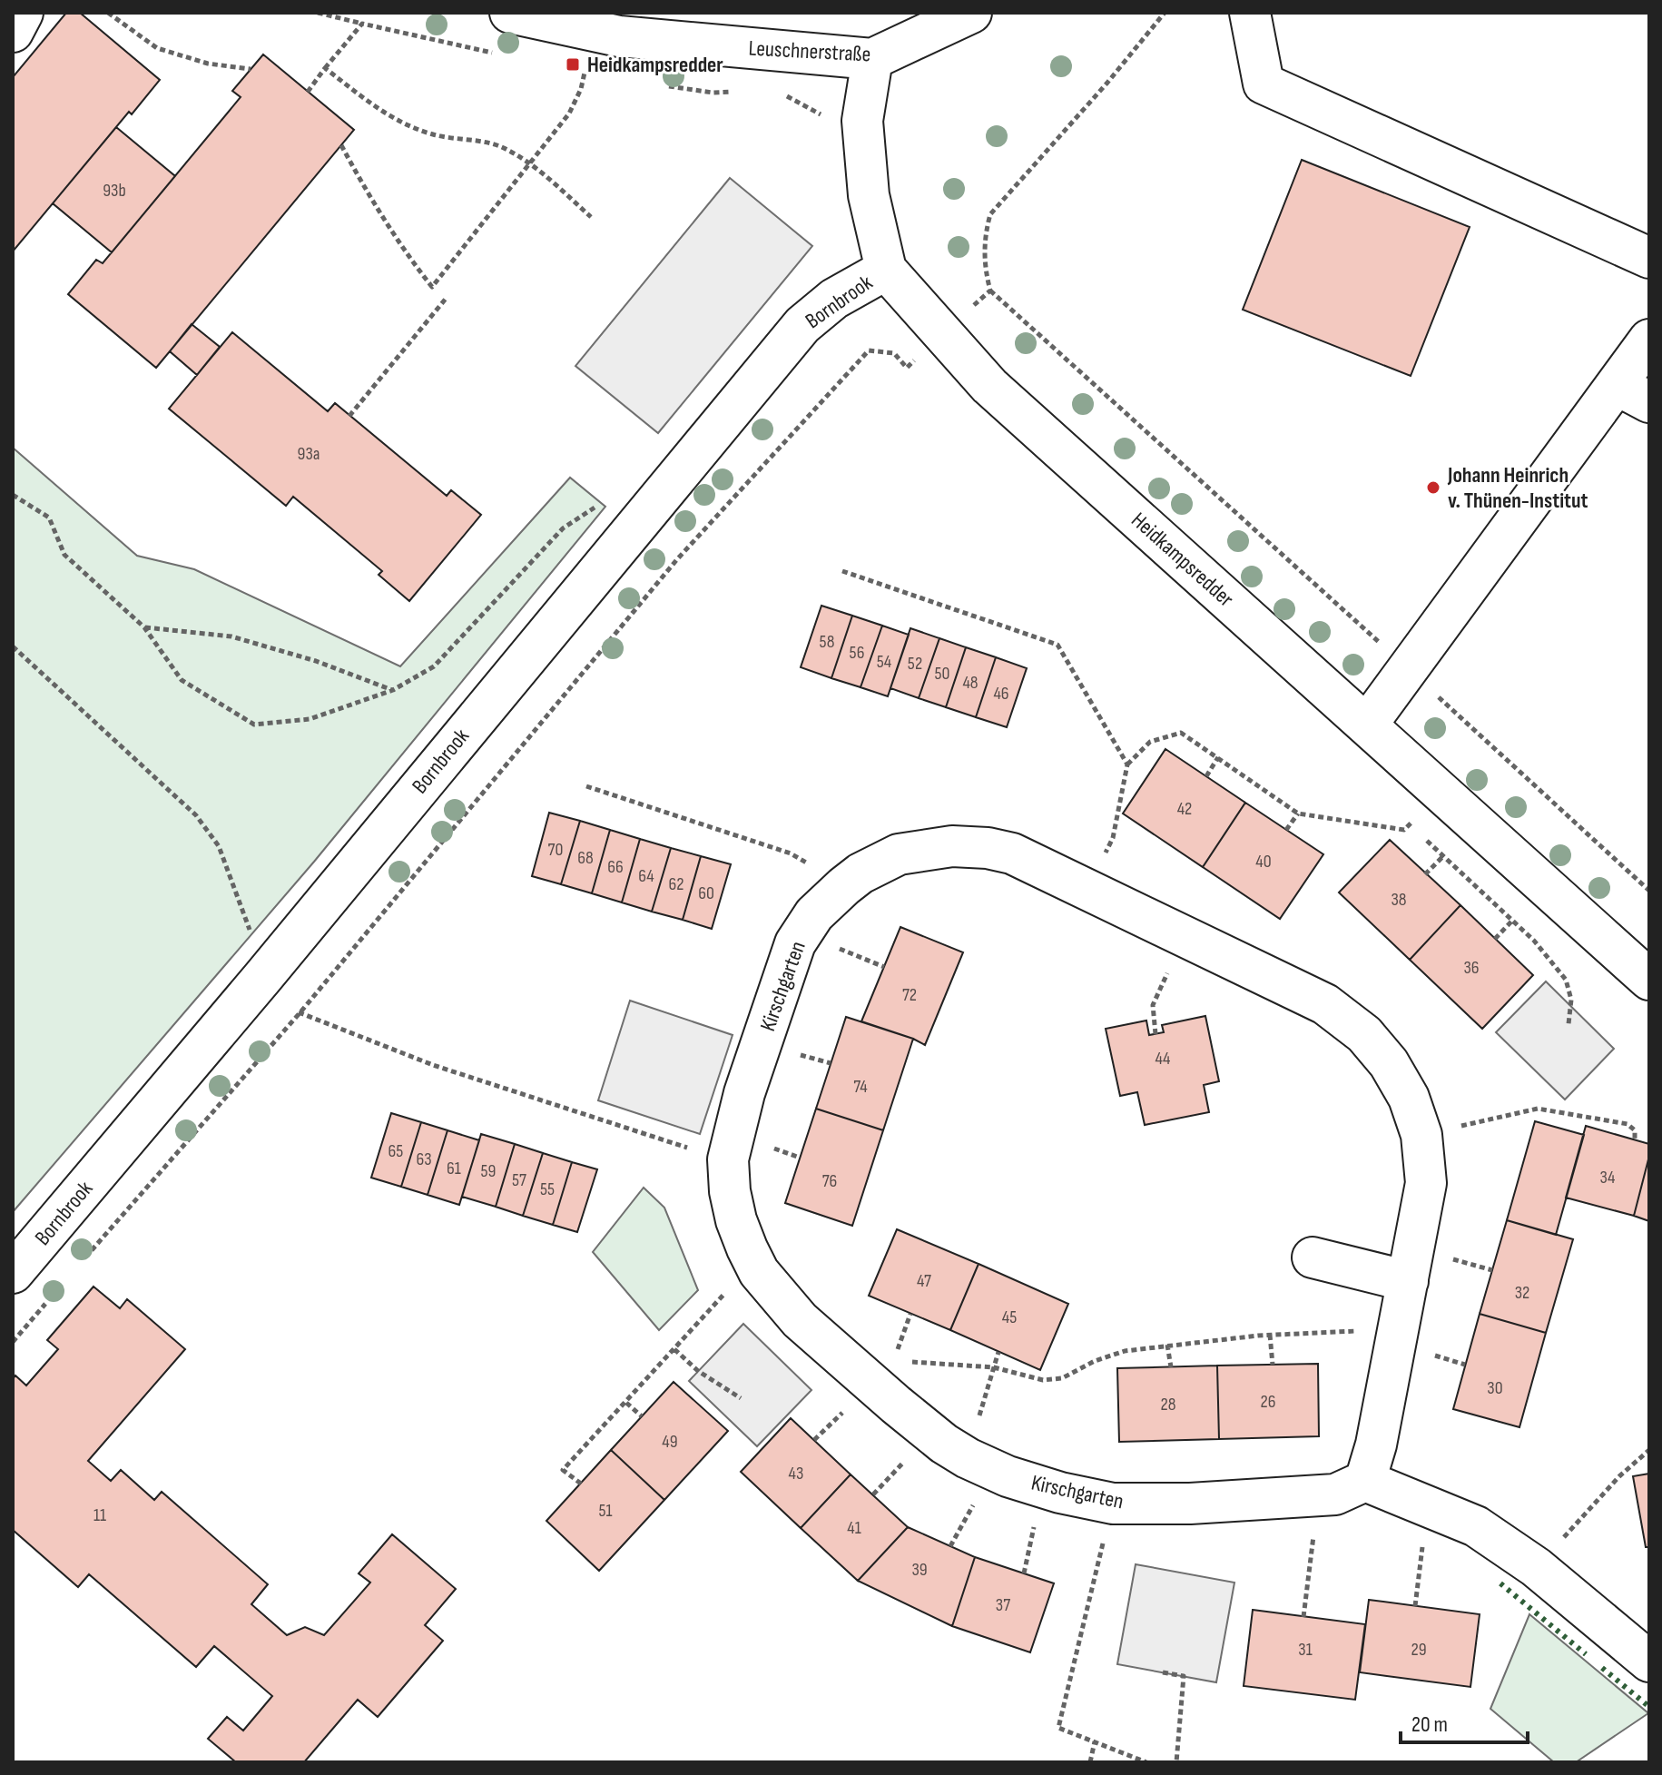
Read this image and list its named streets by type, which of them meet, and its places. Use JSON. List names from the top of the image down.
{
  "streets": {
    "street": [
      "Leuschnerstraße",
      "Bornbrook",
      "Heidkampsredder",
      "Kirschgarten"
    ]
  },
  "crossings": [
    ["Leuschnerstraße", "Heidkampsredder"],
    ["Bornbrook", "Heidkampsredder"]
  ],
  "places": {
    "transit": ["Heidkampsredder"],
    "other": ["Johann Heinrich v. Thünen-Institut"]
  },
  "house_numbers": [
    "93b",
    "93a",
    "58",
    "56",
    "54",
    "52",
    "50",
    "48",
    "46",
    "42",
    "70",
    "68",
    "40",
    "66",
    "64",
    "62",
    "60",
    "38",
    "36",
    "72",
    "44",
    "74",
    "65",
    "63",
    "61",
    "59",
    "34",
    "57",
    "76",
    "55",
    "47",
    "32",
    "45",
    "30",
    "26",
    "28",
    "49",
    "43",
    "51",
    "11",
    "41",
    "39",
    "37",
    "31",
    "29"
  ],
  "scale_bar": "20 m"
}
